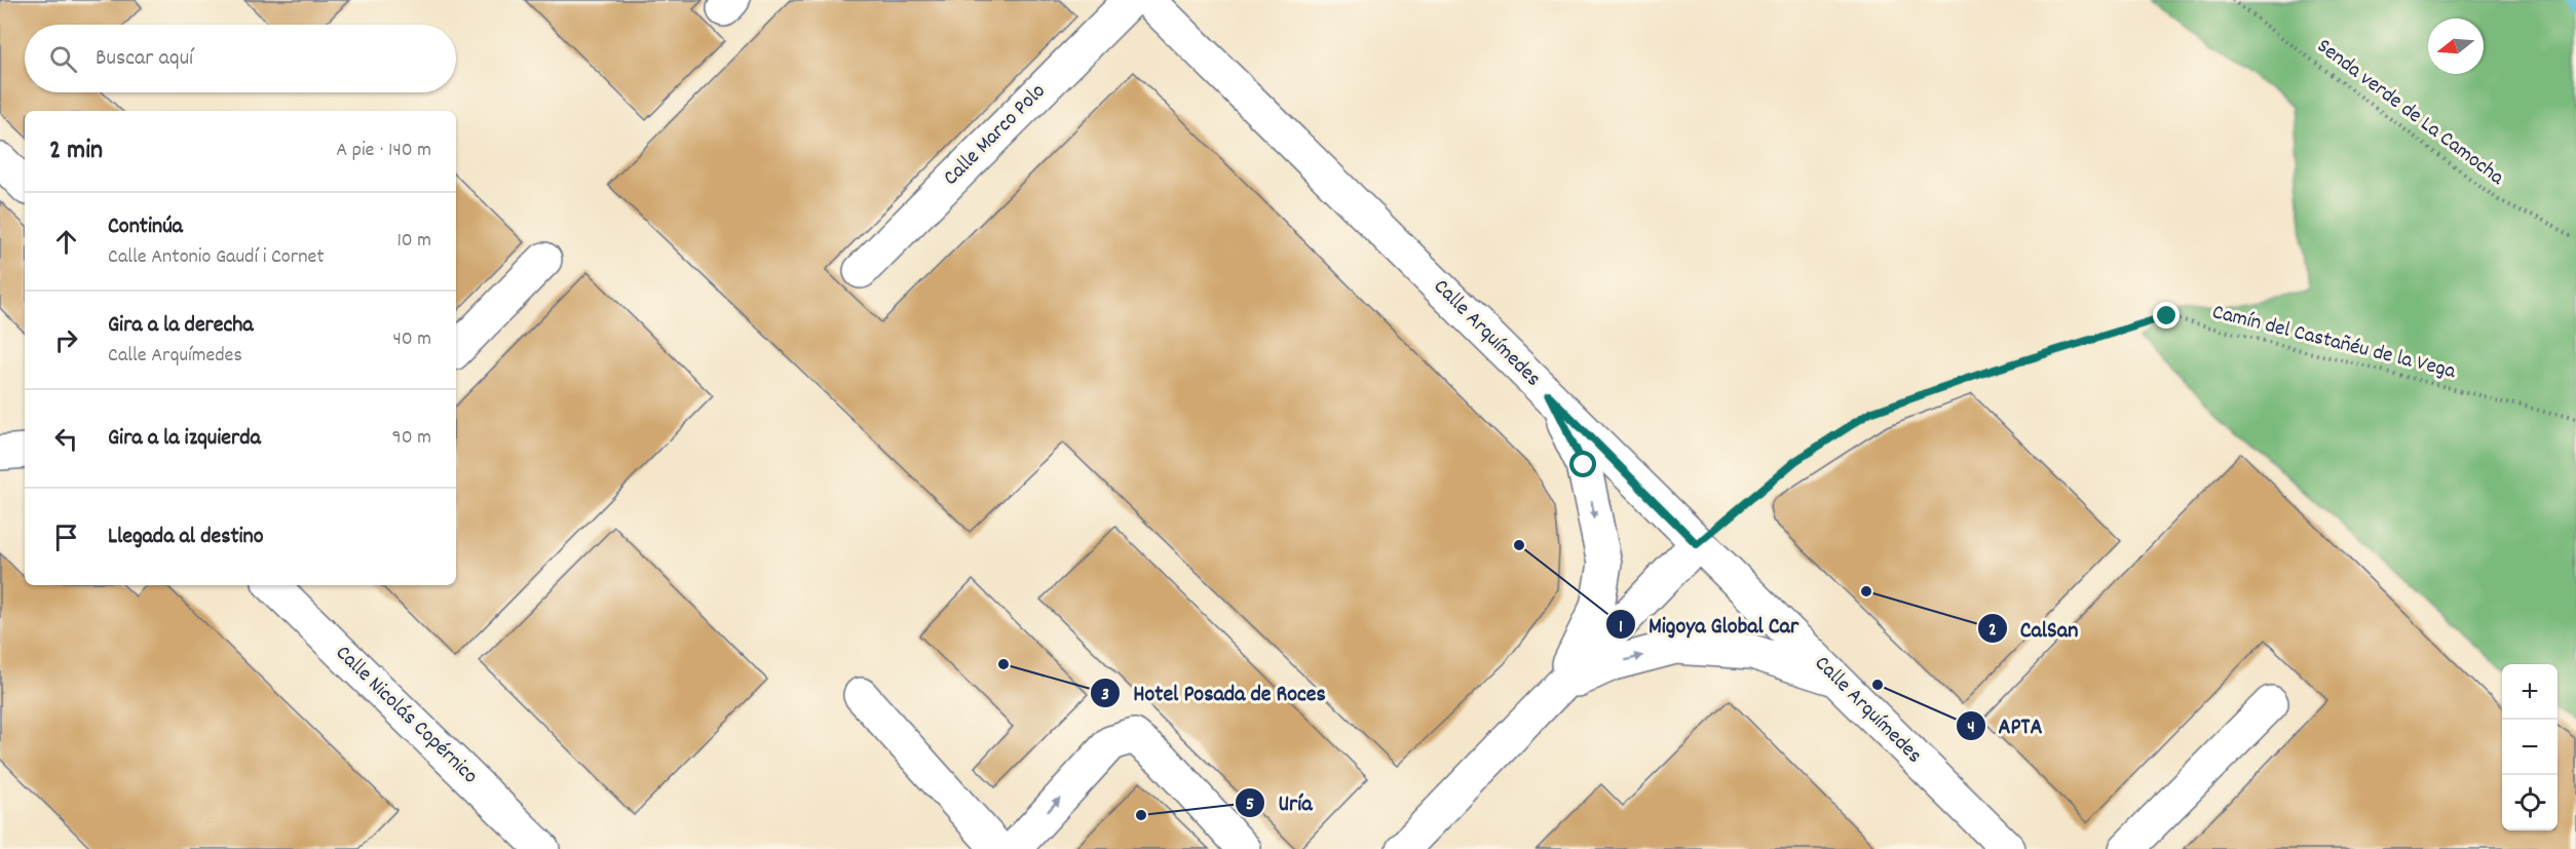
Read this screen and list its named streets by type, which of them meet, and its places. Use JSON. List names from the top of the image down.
{
  "streets": {
    "street": ["Calle Marco Polo", "Calle Arquímedes", "Calle Nicolás Copérnico"],
    "path": ["Senda verde de La Camocha", "Camín del Castañéu de la Vega"]
  },
  "crossings": [
    ["Calle Arquímedes", "Camín del Castañéu de la Vega"]
  ],
  "places": [
    "Migoya Global Car",
    "CalSan",
    "Hotel Posada de Roces",
    "APTA",
    "Uría"
  ],
  "north": "left",
  "page": {
    "search": "Buscar aquí",
    "heading": ["2 min", "A pie · 140 m"],
    "list": [
      ["Continúa", "Calle Antonio Gaudí i Cornet", "10 m"],
      ["Gira a la derecha", "Calle Arquímedes", "40 m"],
      ["Gira a la izquierda", "90 m"],
      "Llegada al destino"
    ],
    "map_buttons": ["+", "−"]
  }
}
